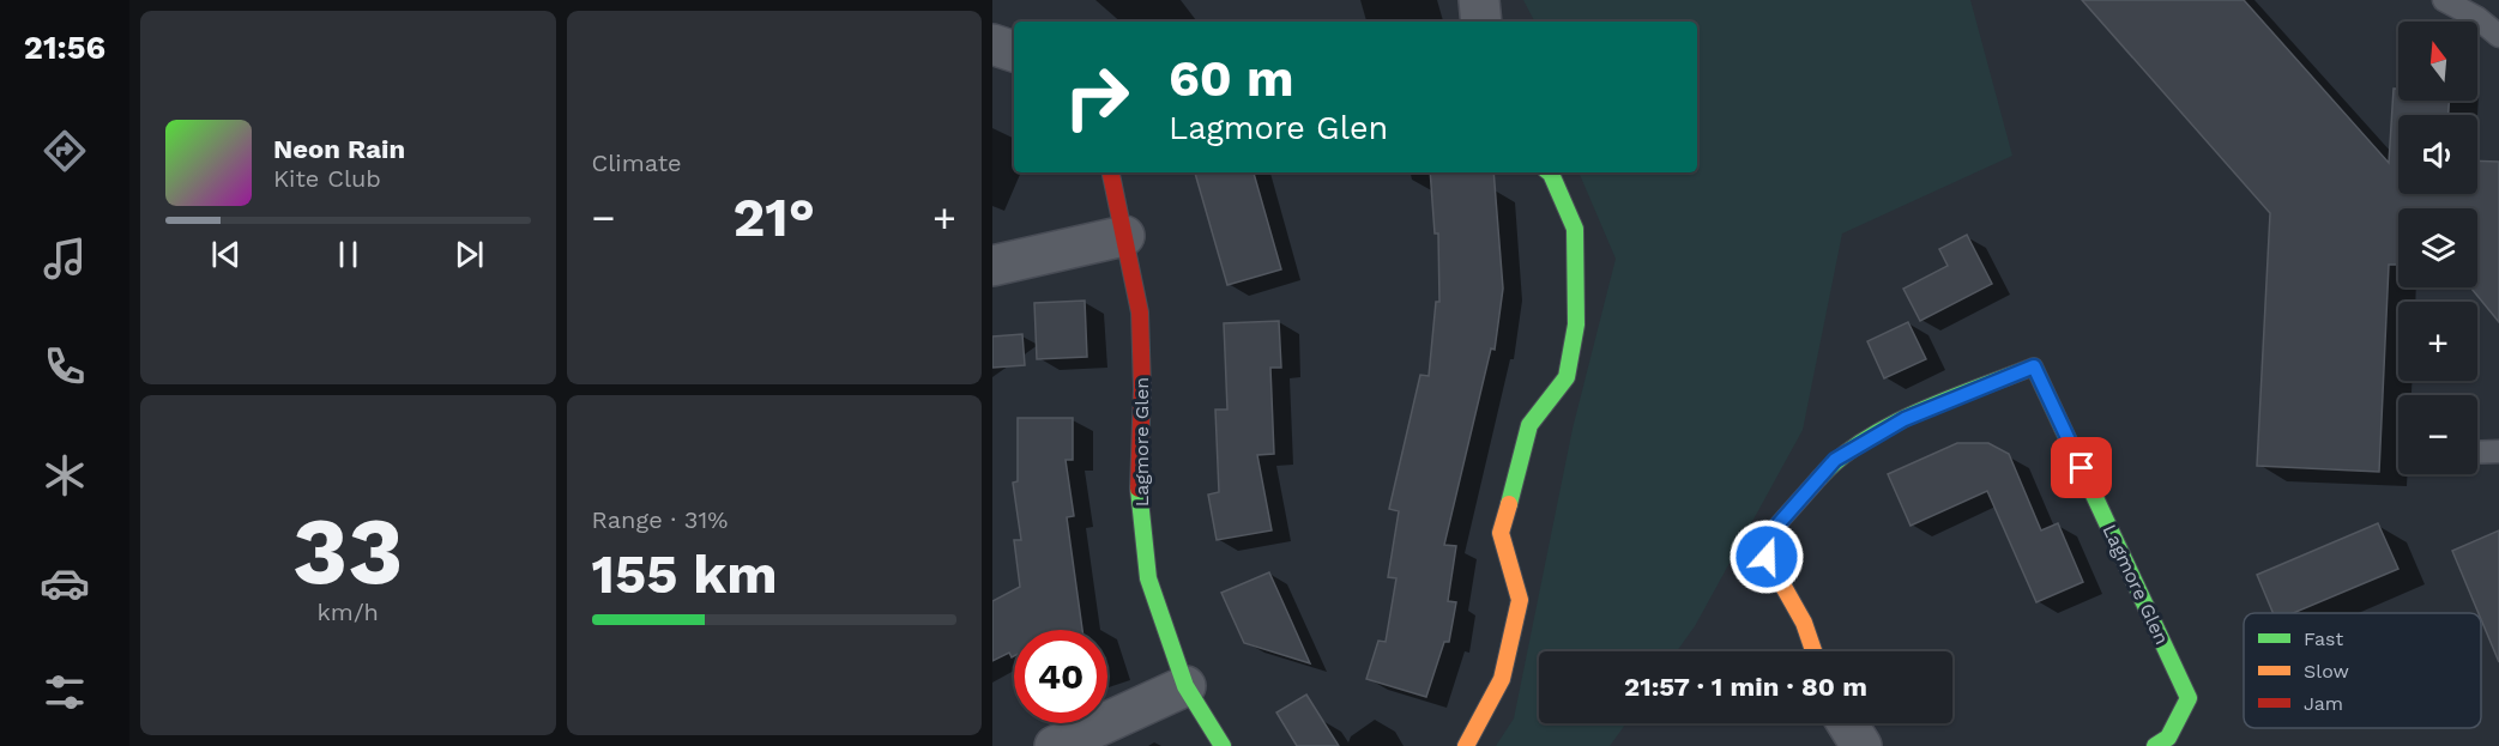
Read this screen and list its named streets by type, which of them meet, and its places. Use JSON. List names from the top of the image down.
{
  "streets": {
    "street": ["Lagmore Glen"]
  },
  "legend": ["Fast", "Slow", "Jam"],
  "north": "top",
  "page": {
    "tabs": "21:56",
    "tile": [
      "Climate",
      ["33", "km/h"],
      ["Range · 31%", "155 km"]
    ],
    "map_buttons": ["+", "−"],
    "turn": ["60 m", "Lagmore Glen"],
    "song": ["Neon Rain", "Kite Club"],
    "heat": ["−", "21°", "+"],
    "limit": "40",
    "trip": "21:57 · 1 min · 80 m"
  }
}
